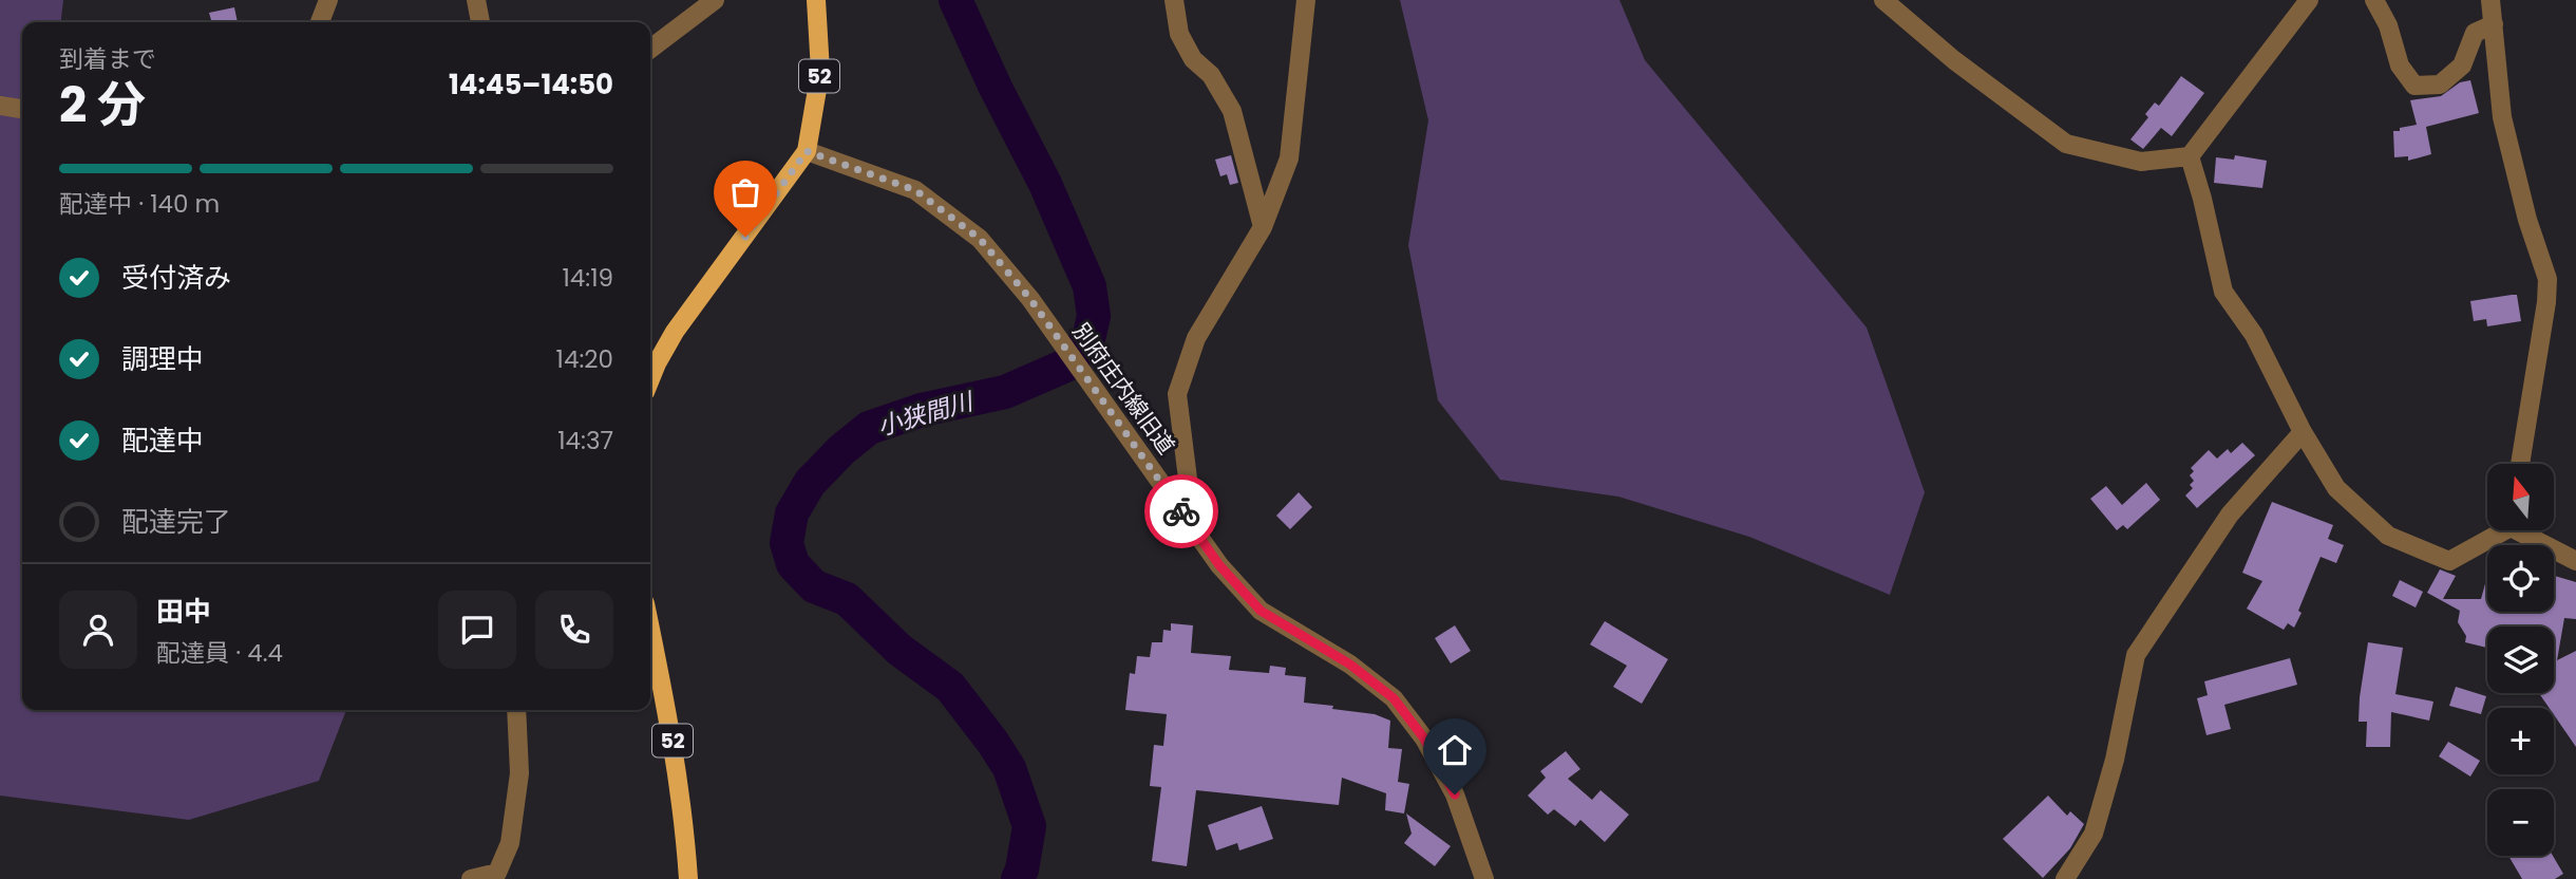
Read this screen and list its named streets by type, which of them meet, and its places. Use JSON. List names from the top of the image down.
{
  "streets": {
    "main road": ["52"],
    "street": ["別府庄内線旧道"]
  },
  "crossings": [
    ["52", "別府庄内線旧道"]
  ],
  "water": ["小狭間川"],
  "north": "top",
  "page": {
    "heading": ["2 分", "到着まで", "14:45–14:50"],
    "panel": ["田中", "配達員 · 4.4"],
    "bar": "配達中 · 140 m",
    "list": [
      ["受付済み", "14:19"],
      ["調理中", "14:20"],
      ["配達中", "14:37"],
      "配達完了"
    ],
    "map_buttons": ["+", "−"]
  }
}
